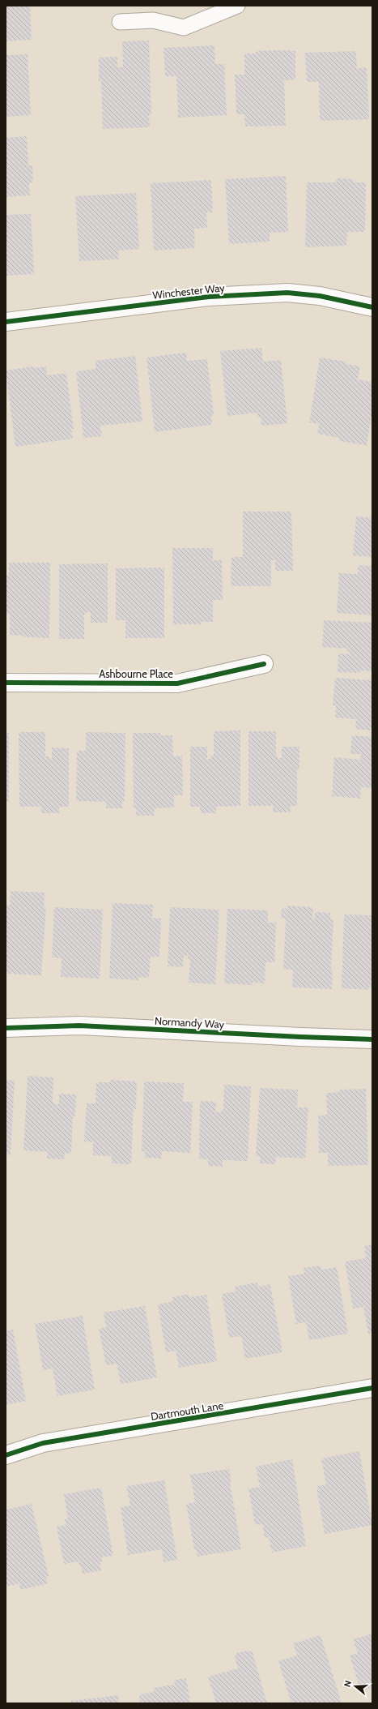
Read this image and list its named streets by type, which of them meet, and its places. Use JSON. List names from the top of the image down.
{
  "streets": {
    "street": [
      "Winchester Way",
      "Ashbourne Place",
      "Normandy Way",
      "Dartmouth Lane"
    ]
  },
  "north": "left"
}
